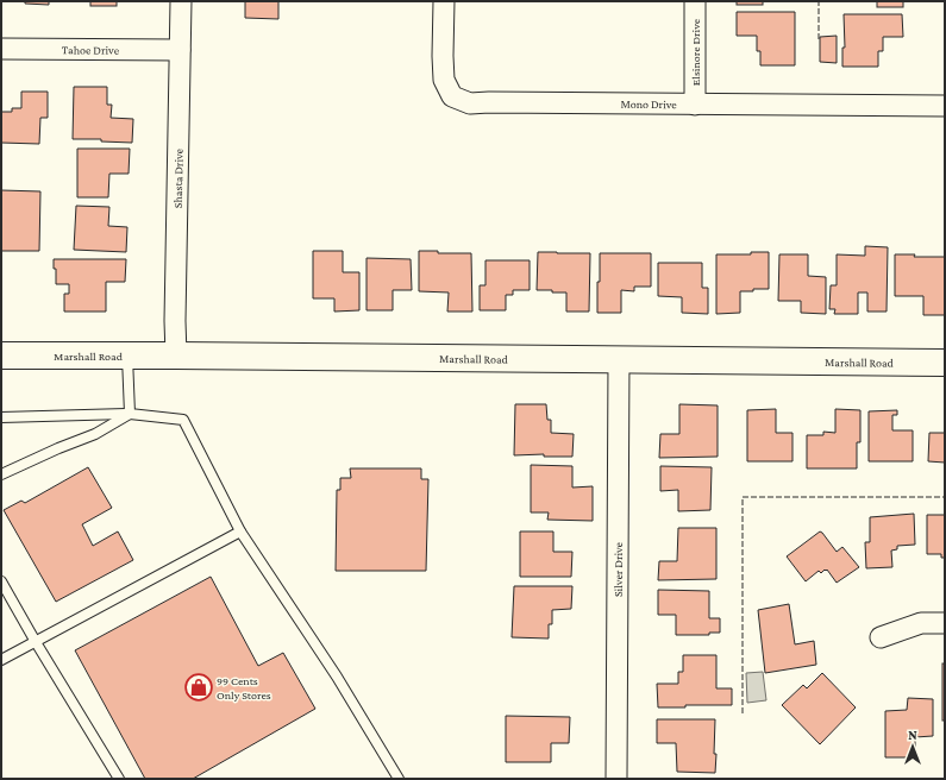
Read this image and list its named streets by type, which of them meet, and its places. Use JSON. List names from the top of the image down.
{
  "streets": {
    "street": [
      "Tahoe Drive",
      "Elsinore Drive",
      "Mono Drive",
      "Shasta Drive",
      "Marshall Road",
      "Silver Drive"
    ]
  },
  "crossings": [
    ["Tahoe Drive", "Shasta Drive"],
    ["Elsinore Drive", "Mono Drive"],
    ["Shasta Drive", "Marshall Road"],
    ["Marshall Road", "Silver Drive"]
  ],
  "places": {
    "shop": ["99 Cents Only Stores"]
  },
  "north": "top"
}
